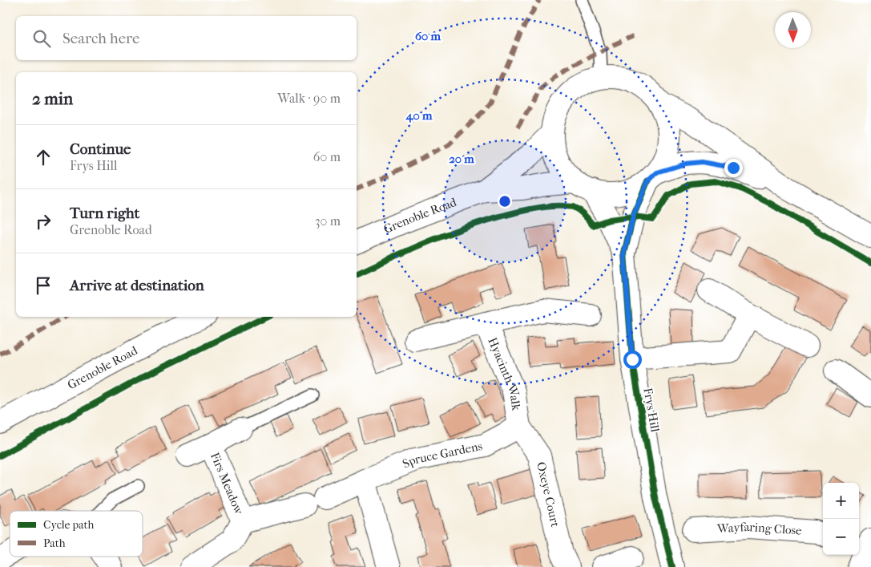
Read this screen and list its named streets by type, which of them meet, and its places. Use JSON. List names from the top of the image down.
{
  "streets": {
    "street": [
      "Grenoble Road",
      "Hyacinth Walk",
      "Frys Hill",
      "Spruce Gardens",
      "Firs Meadow",
      "Oxeye Court",
      "Wayfaring Close"
    ]
  },
  "crossings": [
    ["Grenoble Road", "Frys Hill"],
    ["Hyacinth Walk", "Spruce Gardens"],
    ["Hyacinth Walk", "Oxeye Court"],
    ["Spruce Gardens", "Oxeye Court"]
  ],
  "legend": ["Cycle path", "Path"],
  "north": "bottom",
  "page": {
    "search": "Search here",
    "heading": ["2 min", "Walk · 90 m"],
    "list": [
      ["Continue", "Frys Hill", "60 m"],
      ["Turn right", "Grenoble Road", "30 m"],
      "Arrive at destination"
    ],
    "map_buttons": ["+", "−"]
  },
  "rings": ["60 m", "40 m", "20 m"]
}
